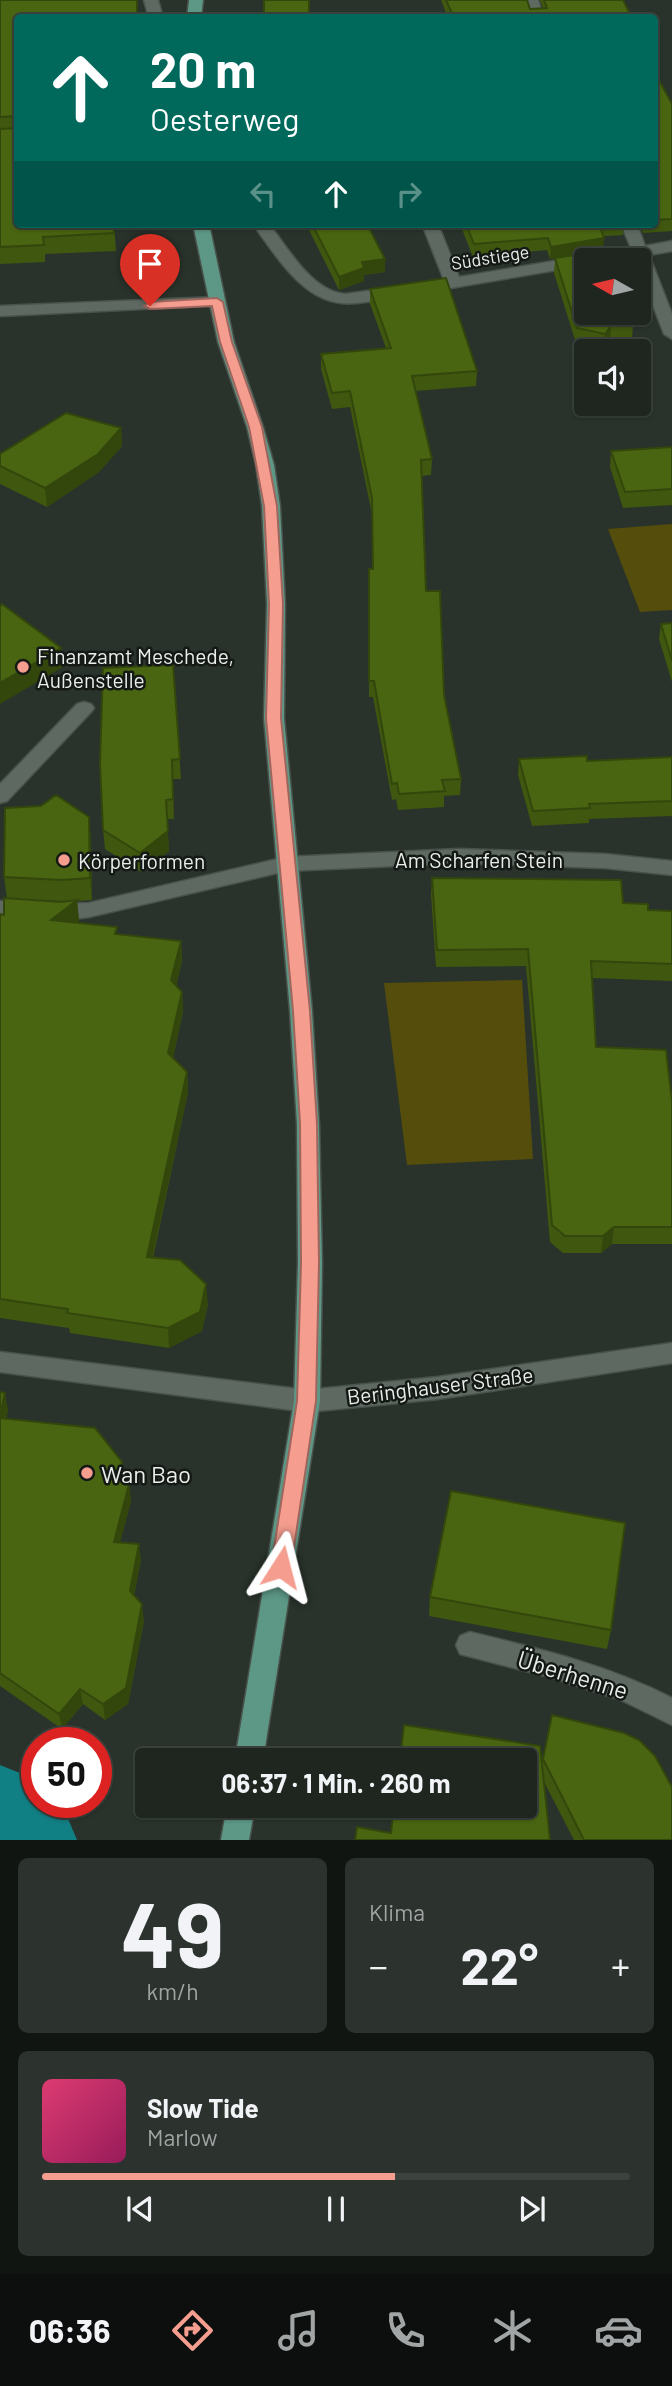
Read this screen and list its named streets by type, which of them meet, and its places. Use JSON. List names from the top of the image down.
{
  "streets": {
    "street": [
      "Südstiege",
      "Am Scharfen Stein",
      "Beringhauser Straße",
      "Überhenne"
    ]
  },
  "places": ["Finanzamt Meschede, Außenstelle", "Körperformen", "Wan Bao"],
  "north": "left",
  "page": {
    "turn": ["20 m", "Oesterweg"],
    "limit": "50",
    "trip": "06:37 · 1 Min. · 260 m",
    "tile": [
      ["49", "km/h"],
      "Klima"
    ],
    "heat": ["−", "22°", "+"],
    "song": ["Slow Tide", "Marlow"],
    "tabs": "06:36"
  }
}
